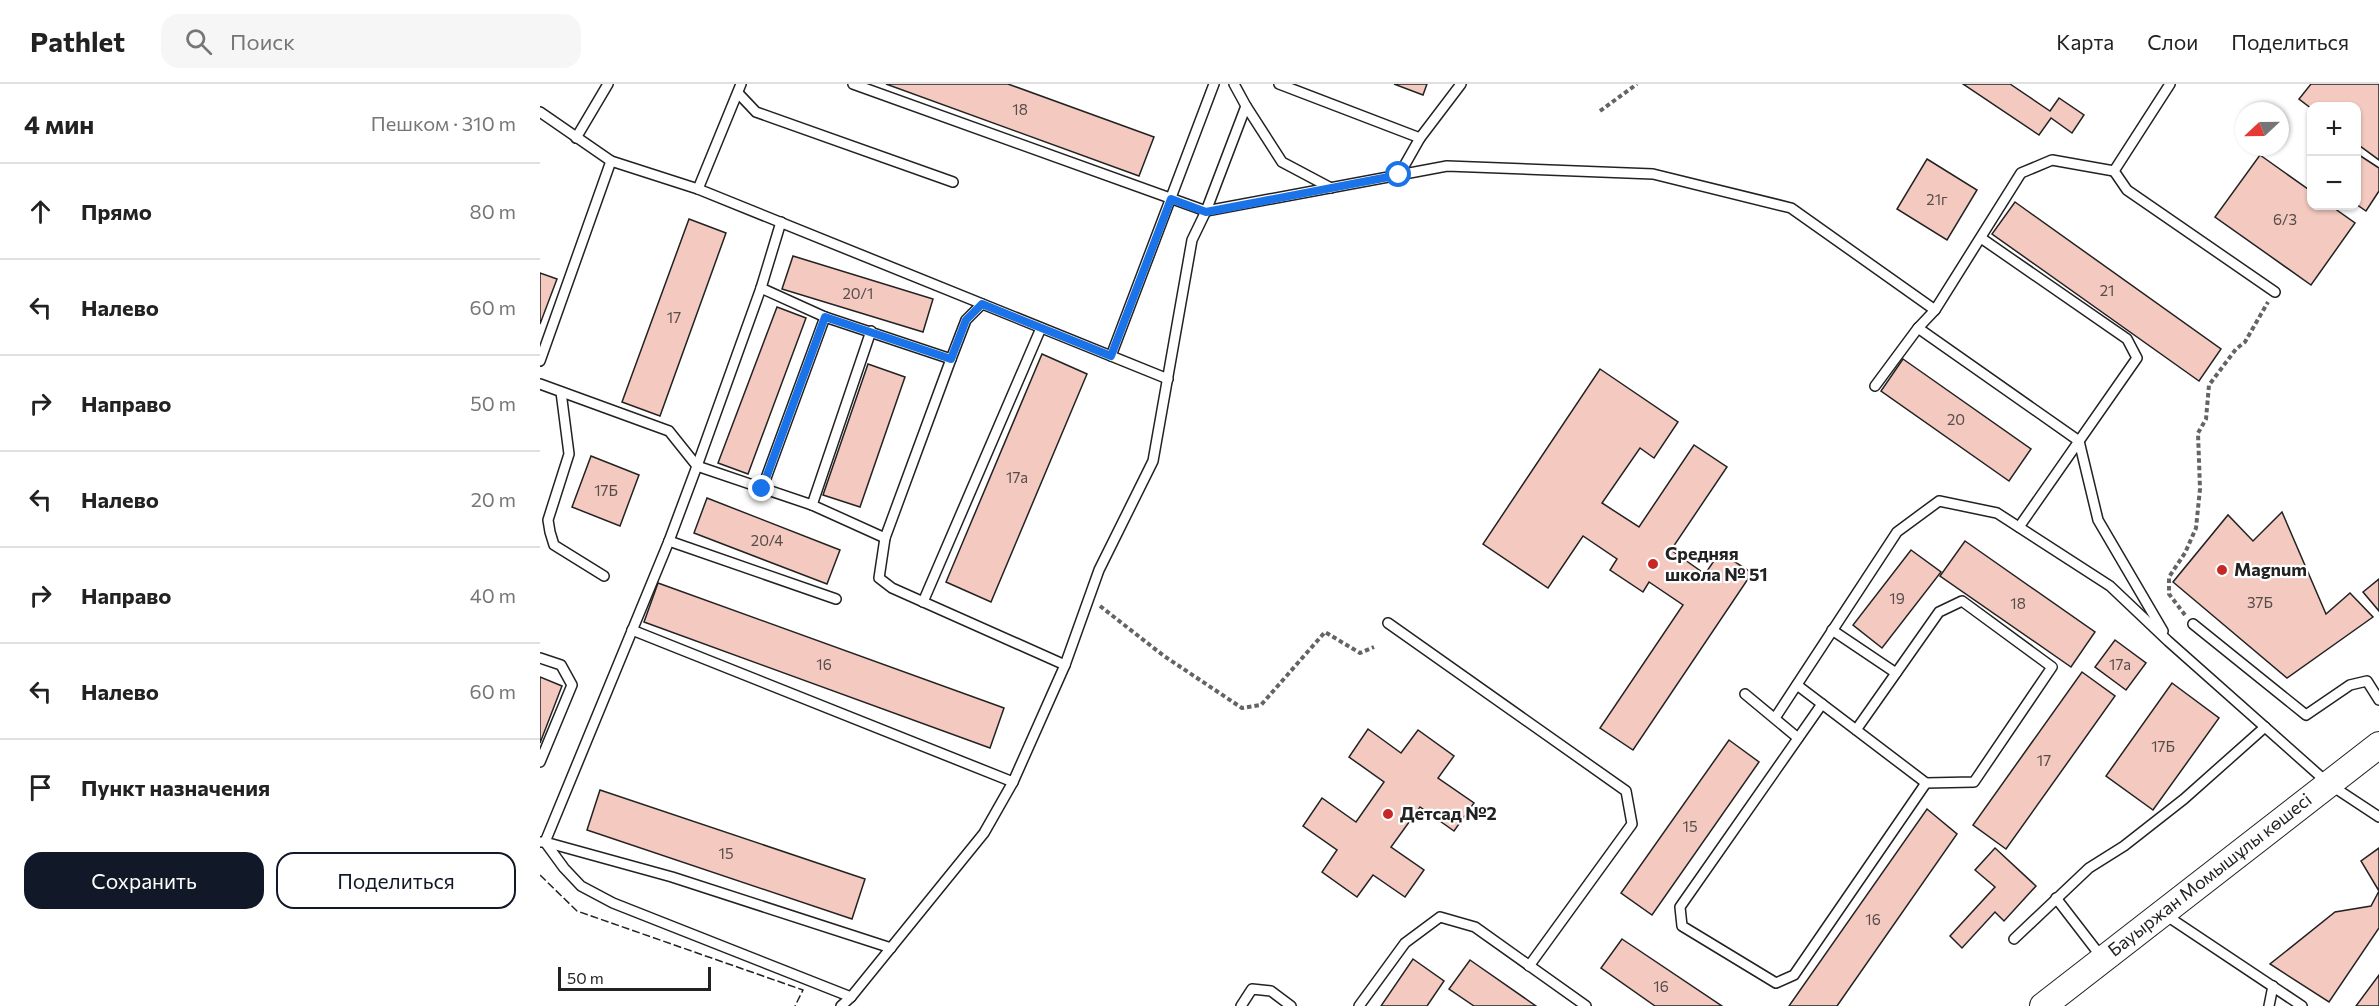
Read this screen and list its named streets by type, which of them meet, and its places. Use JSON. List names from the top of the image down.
{
  "streets": {
    "street": ["Бауыржан Момышұлы көшесі"]
  },
  "places": ["Средняя школа № 51", "Magnum", "Детсад №2"],
  "house_numbers": [
    "18",
    "21г",
    "6/3",
    "21",
    "20/1",
    "17",
    "20",
    "17а",
    "17Б",
    "20/4",
    "19",
    "37Б",
    "18",
    "16",
    "17а",
    "17Б",
    "17",
    "15",
    "15",
    "16",
    "16"
  ],
  "scale_bar": "50 m",
  "north": "left",
  "page": {
    "header": "Pathlet",
    "search": "Поиск",
    "nav": ["Карта", "Слои", "Поделиться"],
    "heading": ["4 мин", "Пешком · 310 m"],
    "map_buttons": ["+", "−"],
    "list": [
      ["Прямо", "80 m"],
      ["Налево", "60 m"],
      ["Направо", "50 m"],
      ["Налево", "20 m"],
      ["Направо", "40 m"],
      ["Налево", "60 m"],
      "Пункт назначения"
    ],
    "buttons": ["Сохранить", "Поделиться"],
    "scale": "50 m"
  }
}
